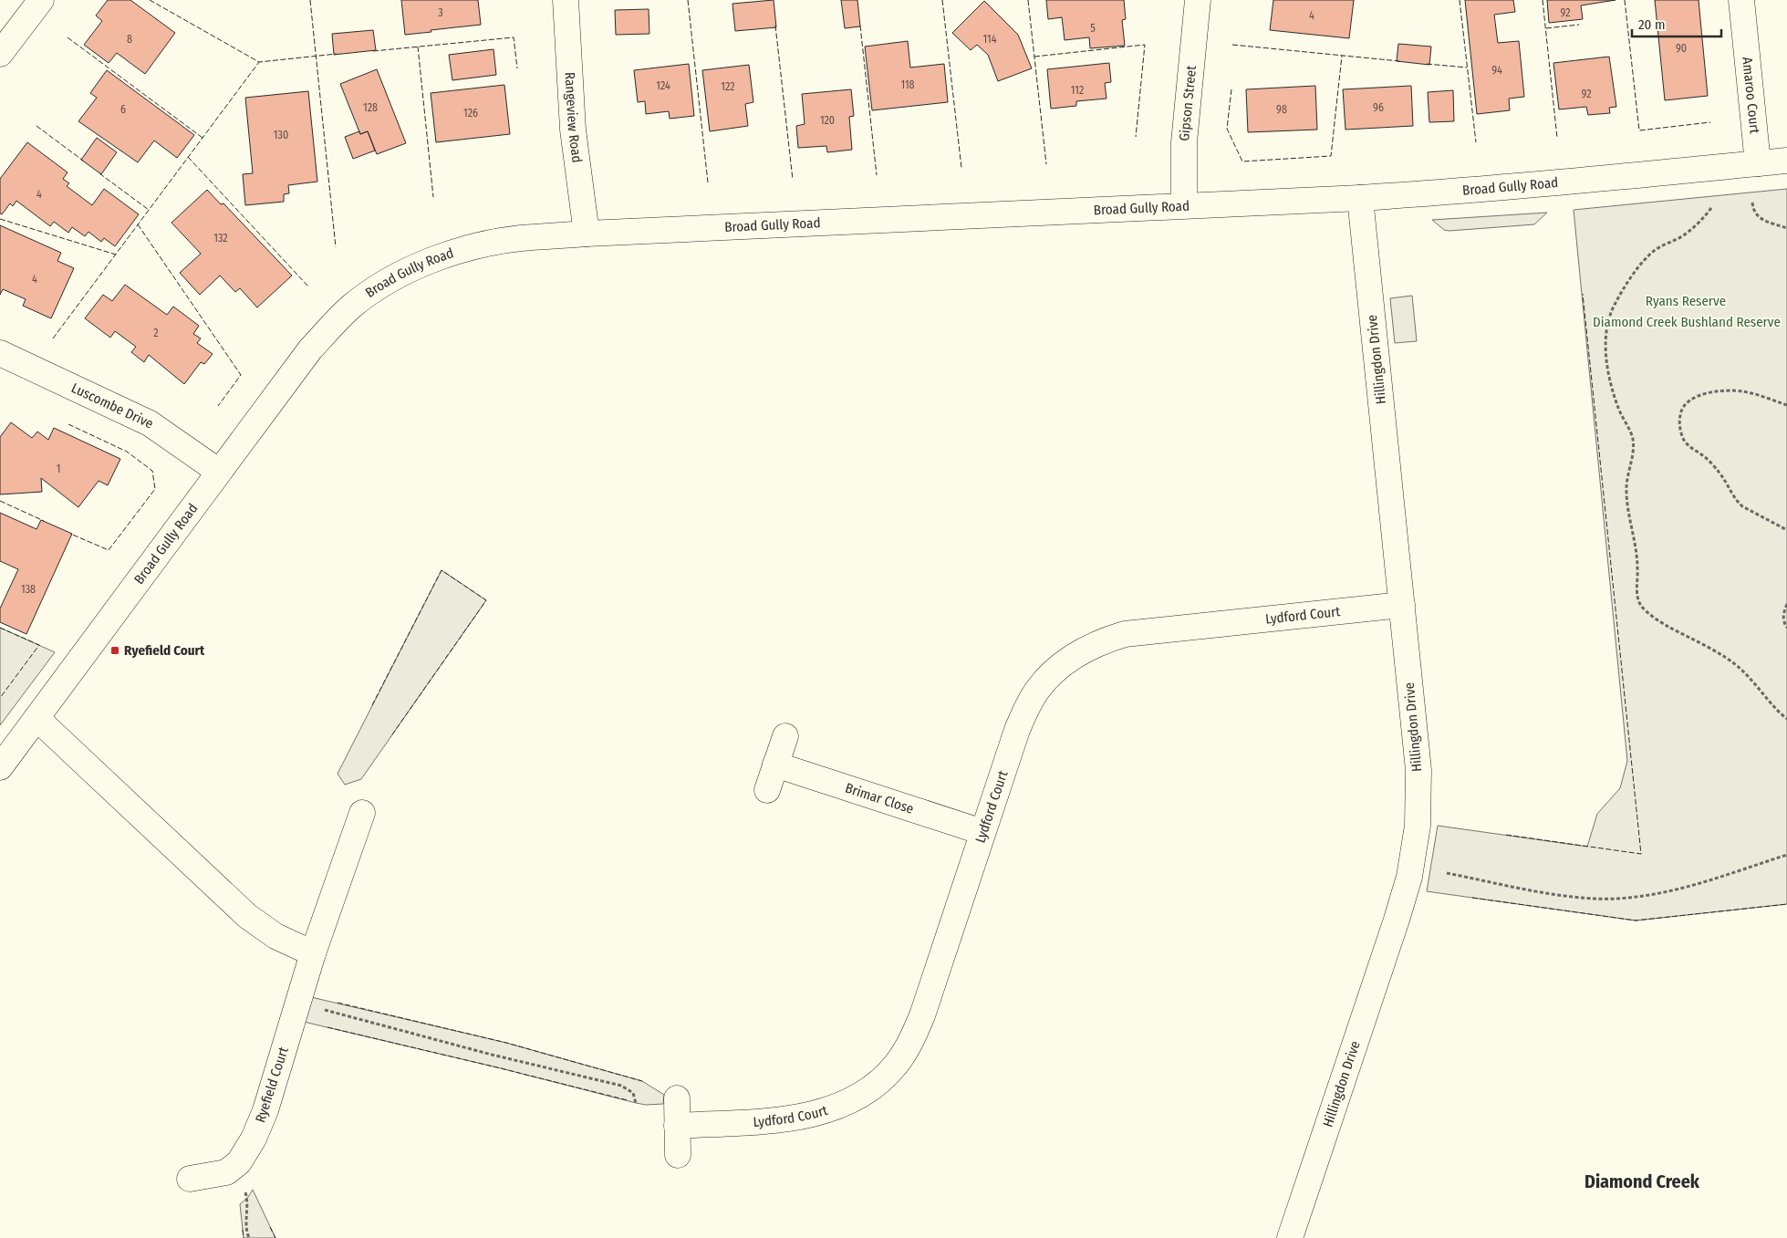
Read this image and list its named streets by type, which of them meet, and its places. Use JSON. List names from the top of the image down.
{
  "streets": {
    "street": [
      "Amaroo Court",
      "Gipson Street",
      "Rangeview Road",
      "Broad Gully Road",
      "Hillingdon Drive",
      "Luscombe Drive",
      "Lydford Court",
      "Brimar Close",
      "Ryefield Court"
    ]
  },
  "crossings": [
    ["Amaroo Court", "Broad Gully Road"],
    ["Gipson Street", "Broad Gully Road"],
    ["Rangeview Road", "Broad Gully Road"],
    ["Broad Gully Road", "Hillingdon Drive"],
    ["Broad Gully Road", "Luscombe Drive"],
    ["Hillingdon Drive", "Lydford Court"],
    ["Lydford Court", "Brimar Close"]
  ],
  "districts": ["Diamond Creek"],
  "parks": ["Ryans Reserve", "Diamond Creek Bushland Reserve"],
  "places": {
    "transit": ["Ryefield Court"]
  },
  "house_numbers": [
    "3",
    "92",
    "4",
    "5",
    "8",
    "114",
    "90",
    "94",
    "118",
    "124",
    "122",
    "112",
    "92",
    "128",
    "96",
    "6",
    "98",
    "126",
    "120",
    "130",
    "4",
    "132",
    "4",
    "2",
    "1",
    "138"
  ],
  "scale_bar": "20 m"
}
